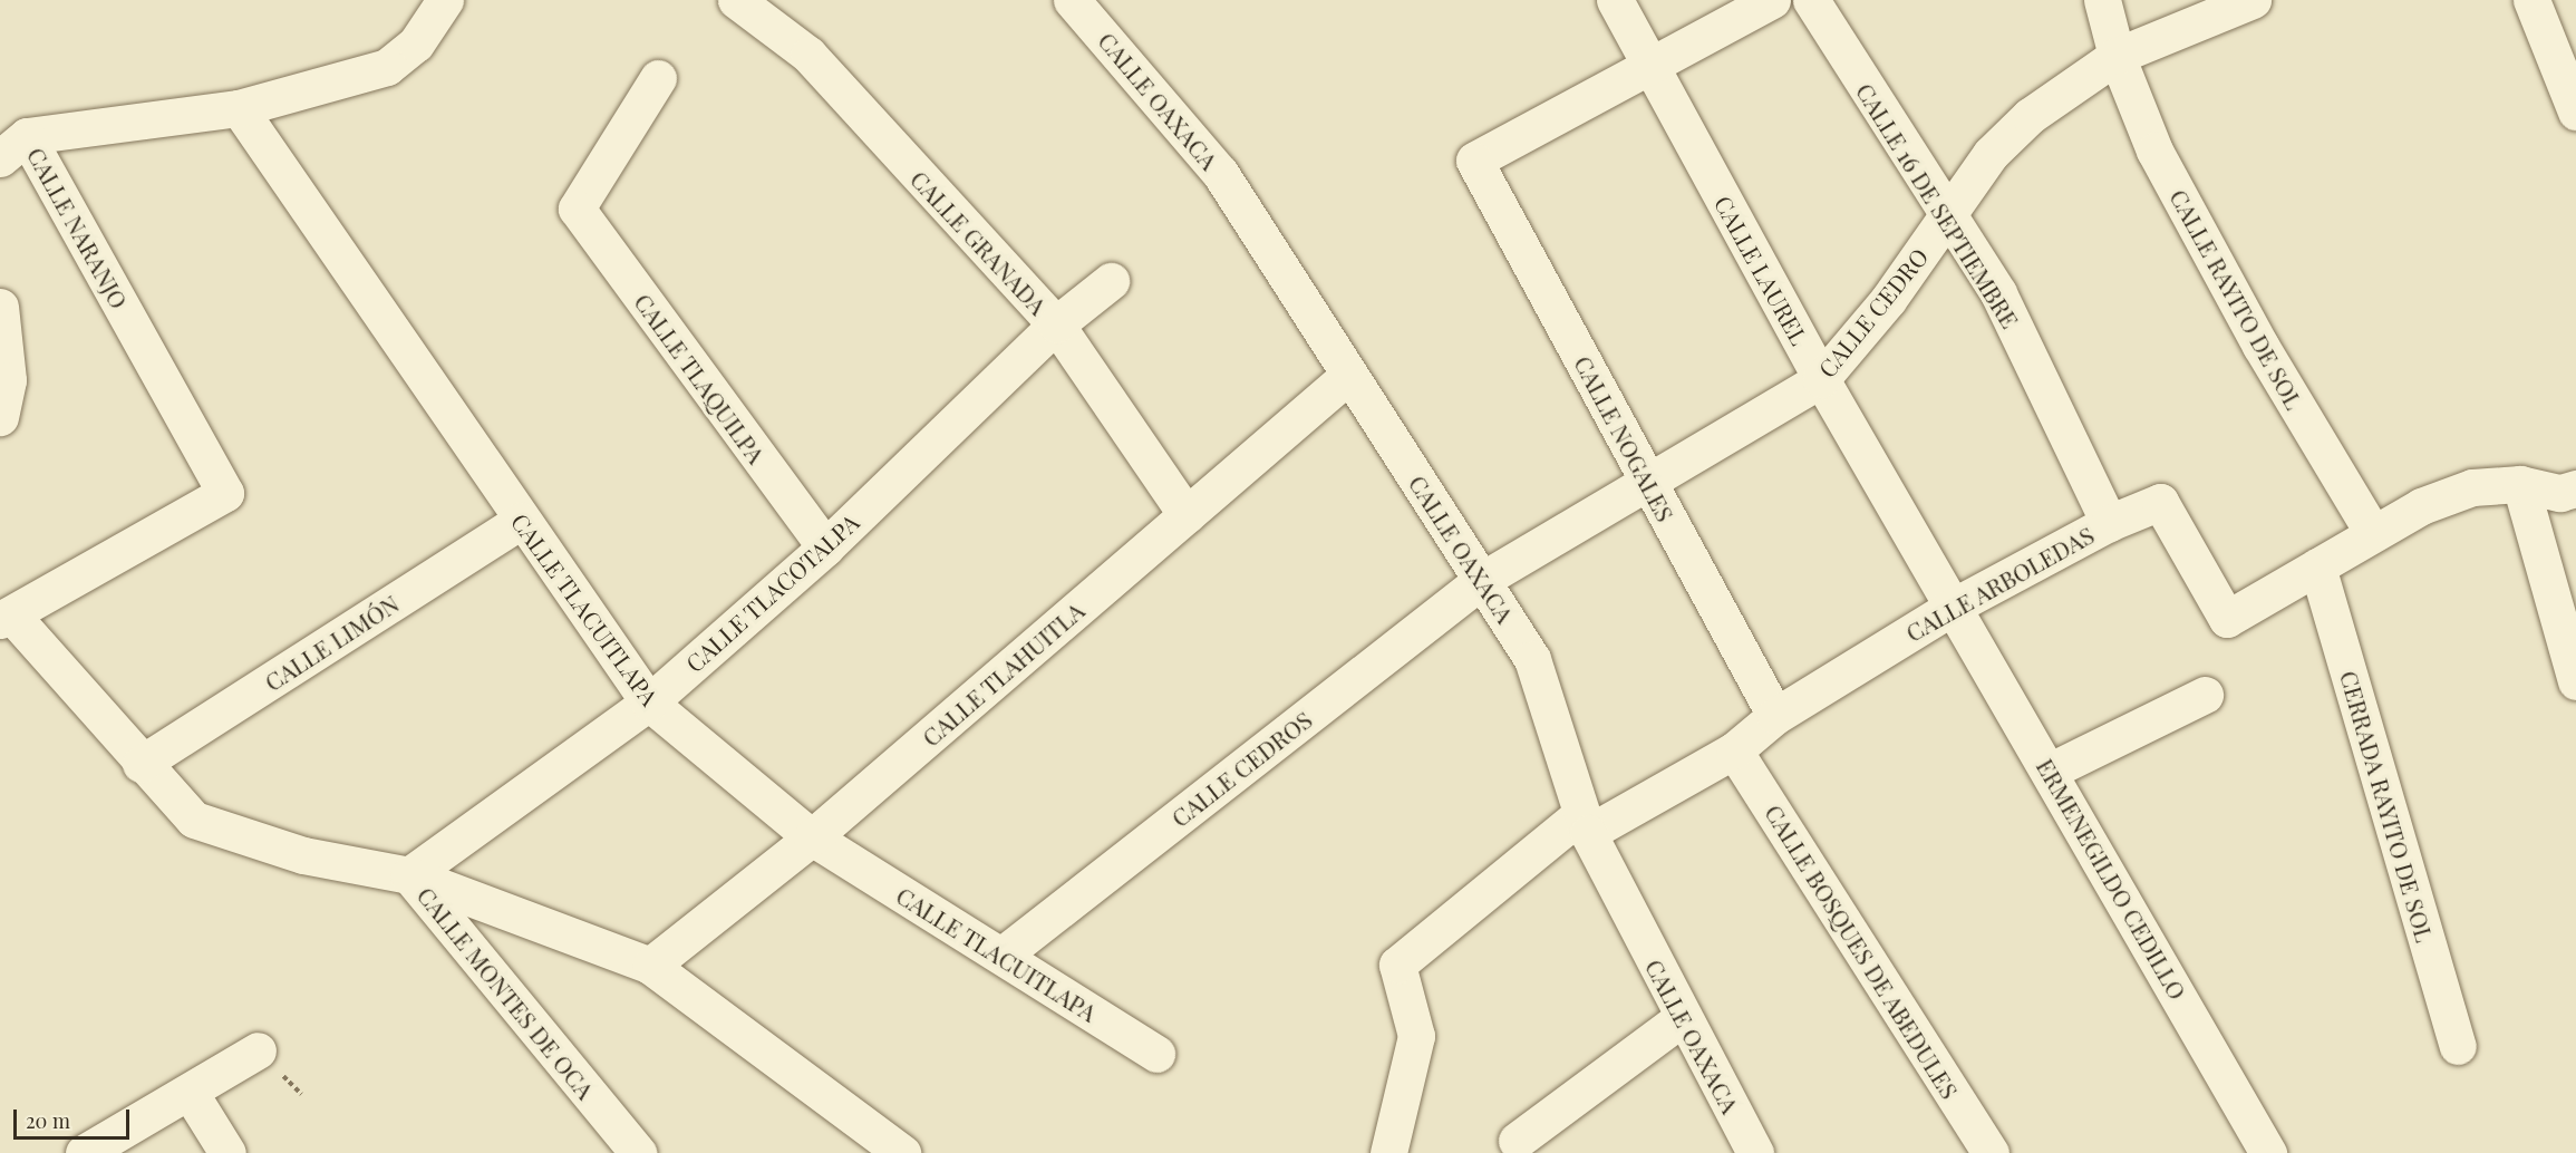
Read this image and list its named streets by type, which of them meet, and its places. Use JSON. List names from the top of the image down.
{
  "streets": {
    "street": [
      "CALLE OAXACA",
      "CALLE 16 DE SEPTIEMBRE",
      "CALLE NARANJO",
      "CALLE GRANADA",
      "CALLE LAUREL",
      "CALLE RAYITO DE SOL",
      "CALLE CEDRO",
      "CALLE TLAQUILPA",
      "CALLE NOGALES",
      "CALLE ARBOLEDAS",
      "CALLE TLACOTALPA",
      "CALLE TLACUITLAPA",
      "CALLE LIMÓN",
      "CALLE TLAHUITLA",
      "CALLE CEDROS",
      "CERRADA RAYITO DE SOL",
      "ERMENEGILDO CEDILLO",
      "CALLE BOSQUES DE ABEDULES",
      "CALLE MONTES DE OCA"
    ]
  },
  "crossings": [
    ["CALLE OAXACA", "CALLE CEDRO"],
    ["CALLE OAXACA", "CALLE ARBOLEDAS"],
    ["CALLE OAXACA", "CALLE TLAHUITLA"],
    ["CALLE OAXACA", "CALLE CEDROS"],
    ["CALLE 16 DE SEPTIEMBRE", "CALLE CEDRO"],
    ["CALLE 16 DE SEPTIEMBRE", "CALLE ARBOLEDAS"],
    ["CALLE NARANJO", "CALLE TLACUITLAPA"],
    ["CALLE NARANJO", "CALLE MONTES DE OCA"],
    ["CALLE GRANADA", "CALLE TLACOTALPA"],
    ["CALLE GRANADA", "CALLE TLAHUITLA"],
    ["CALLE LAUREL", "CALLE CEDRO"],
    ["CALLE LAUREL", "CALLE NOGALES"],
    ["CALLE LAUREL", "CALLE ARBOLEDAS"],
    ["CALLE LAUREL", "ERMENEGILDO CEDILLO"],
    ["CALLE RAYITO DE SOL", "CALLE CEDRO"],
    ["CALLE RAYITO DE SOL", "CALLE ARBOLEDAS"],
    ["CALLE CEDRO", "CALLE NOGALES"],
    ["CALLE CEDRO", "CALLE CEDROS"],
    ["CALLE TLAQUILPA", "CALLE TLACOTALPA"],
    ["CALLE NOGALES", "CALLE ARBOLEDAS"],
    ["CALLE ARBOLEDAS", "CERRADA RAYITO DE SOL"],
    ["CALLE ARBOLEDAS", "ERMENEGILDO CEDILLO"],
    ["CALLE ARBOLEDAS", "CALLE BOSQUES DE ABEDULES"],
    ["CALLE TLACOTALPA", "CALLE TLACUITLAPA"],
    ["CALLE TLACOTALPA", "CALLE MONTES DE OCA"],
    ["CALLE TLACUITLAPA", "CALLE LIMÓN"],
    ["CALLE TLACUITLAPA", "CALLE TLAHUITLA"],
    ["CALLE TLACUITLAPA", "CALLE CEDROS"],
    ["CALLE LIMÓN", "CALLE MONTES DE OCA"]
  ],
  "scale_bar": "20 m"
}
